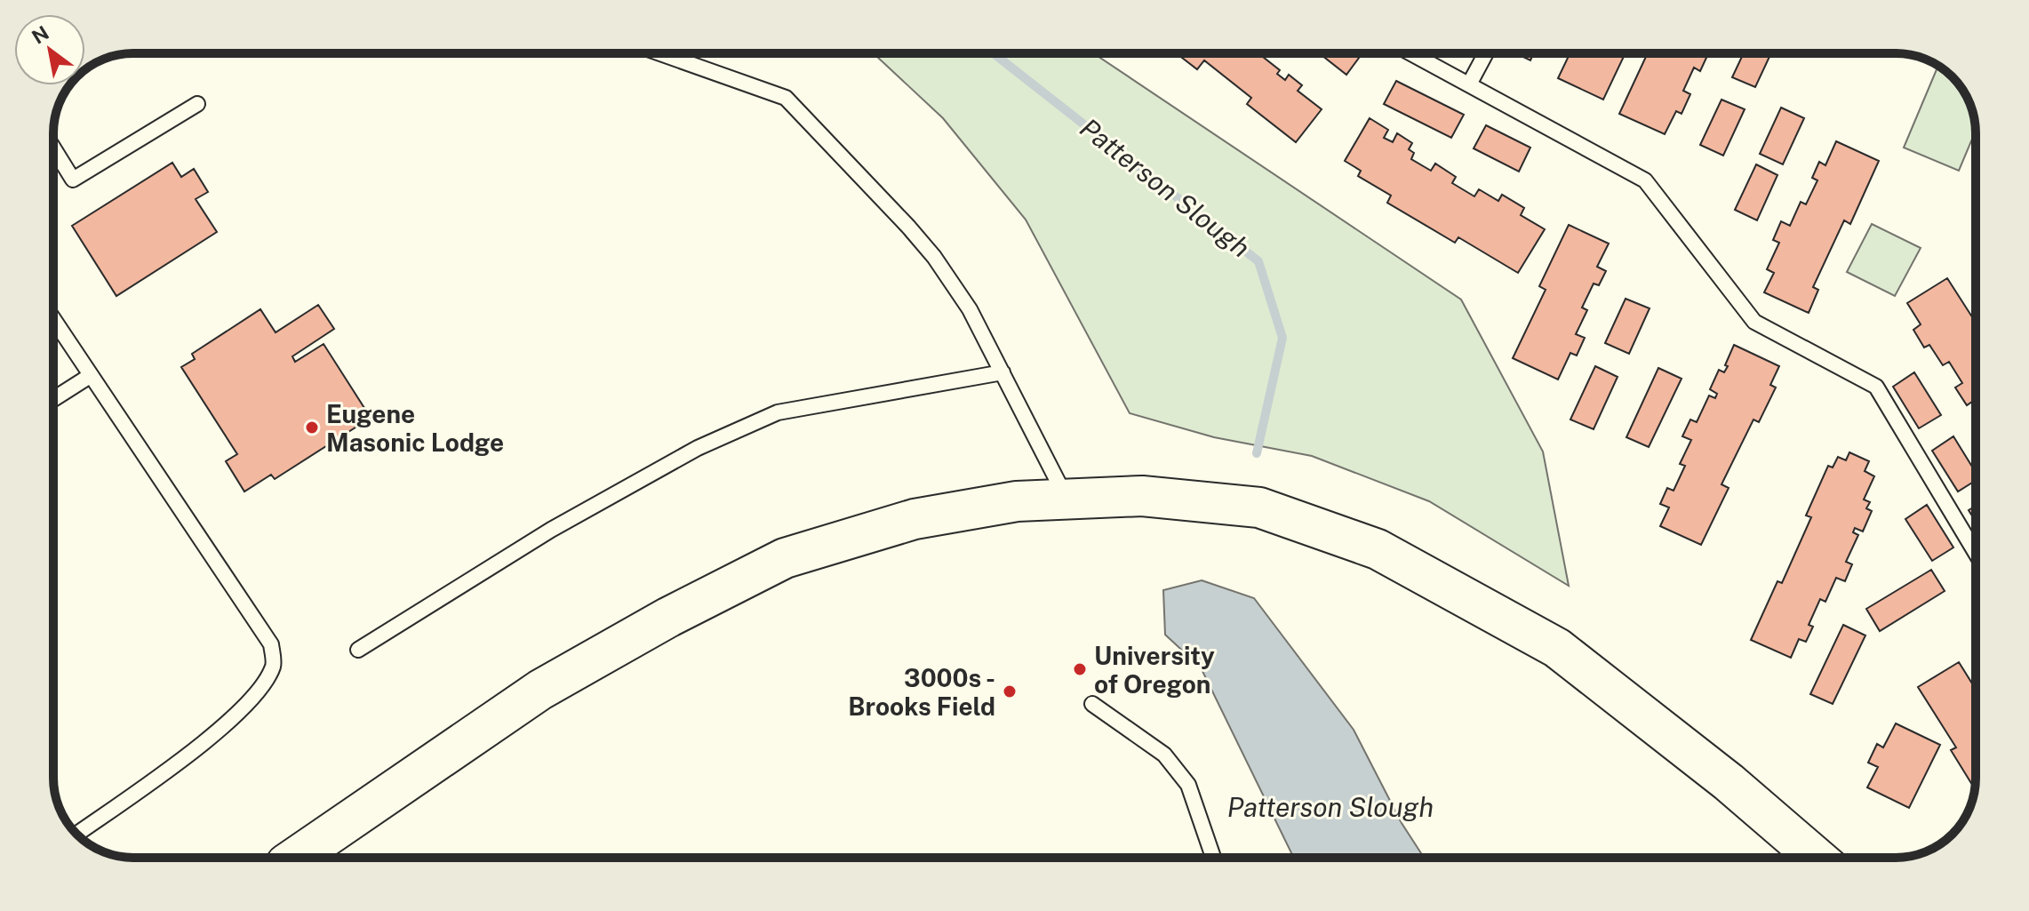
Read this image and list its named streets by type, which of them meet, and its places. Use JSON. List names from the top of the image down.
{
  "water": ["Patterson Slough"],
  "places": ["Eugene Masonic Lodge", "University of Oregon", "3000s - Brooks Field"],
  "north": "top left"
}
